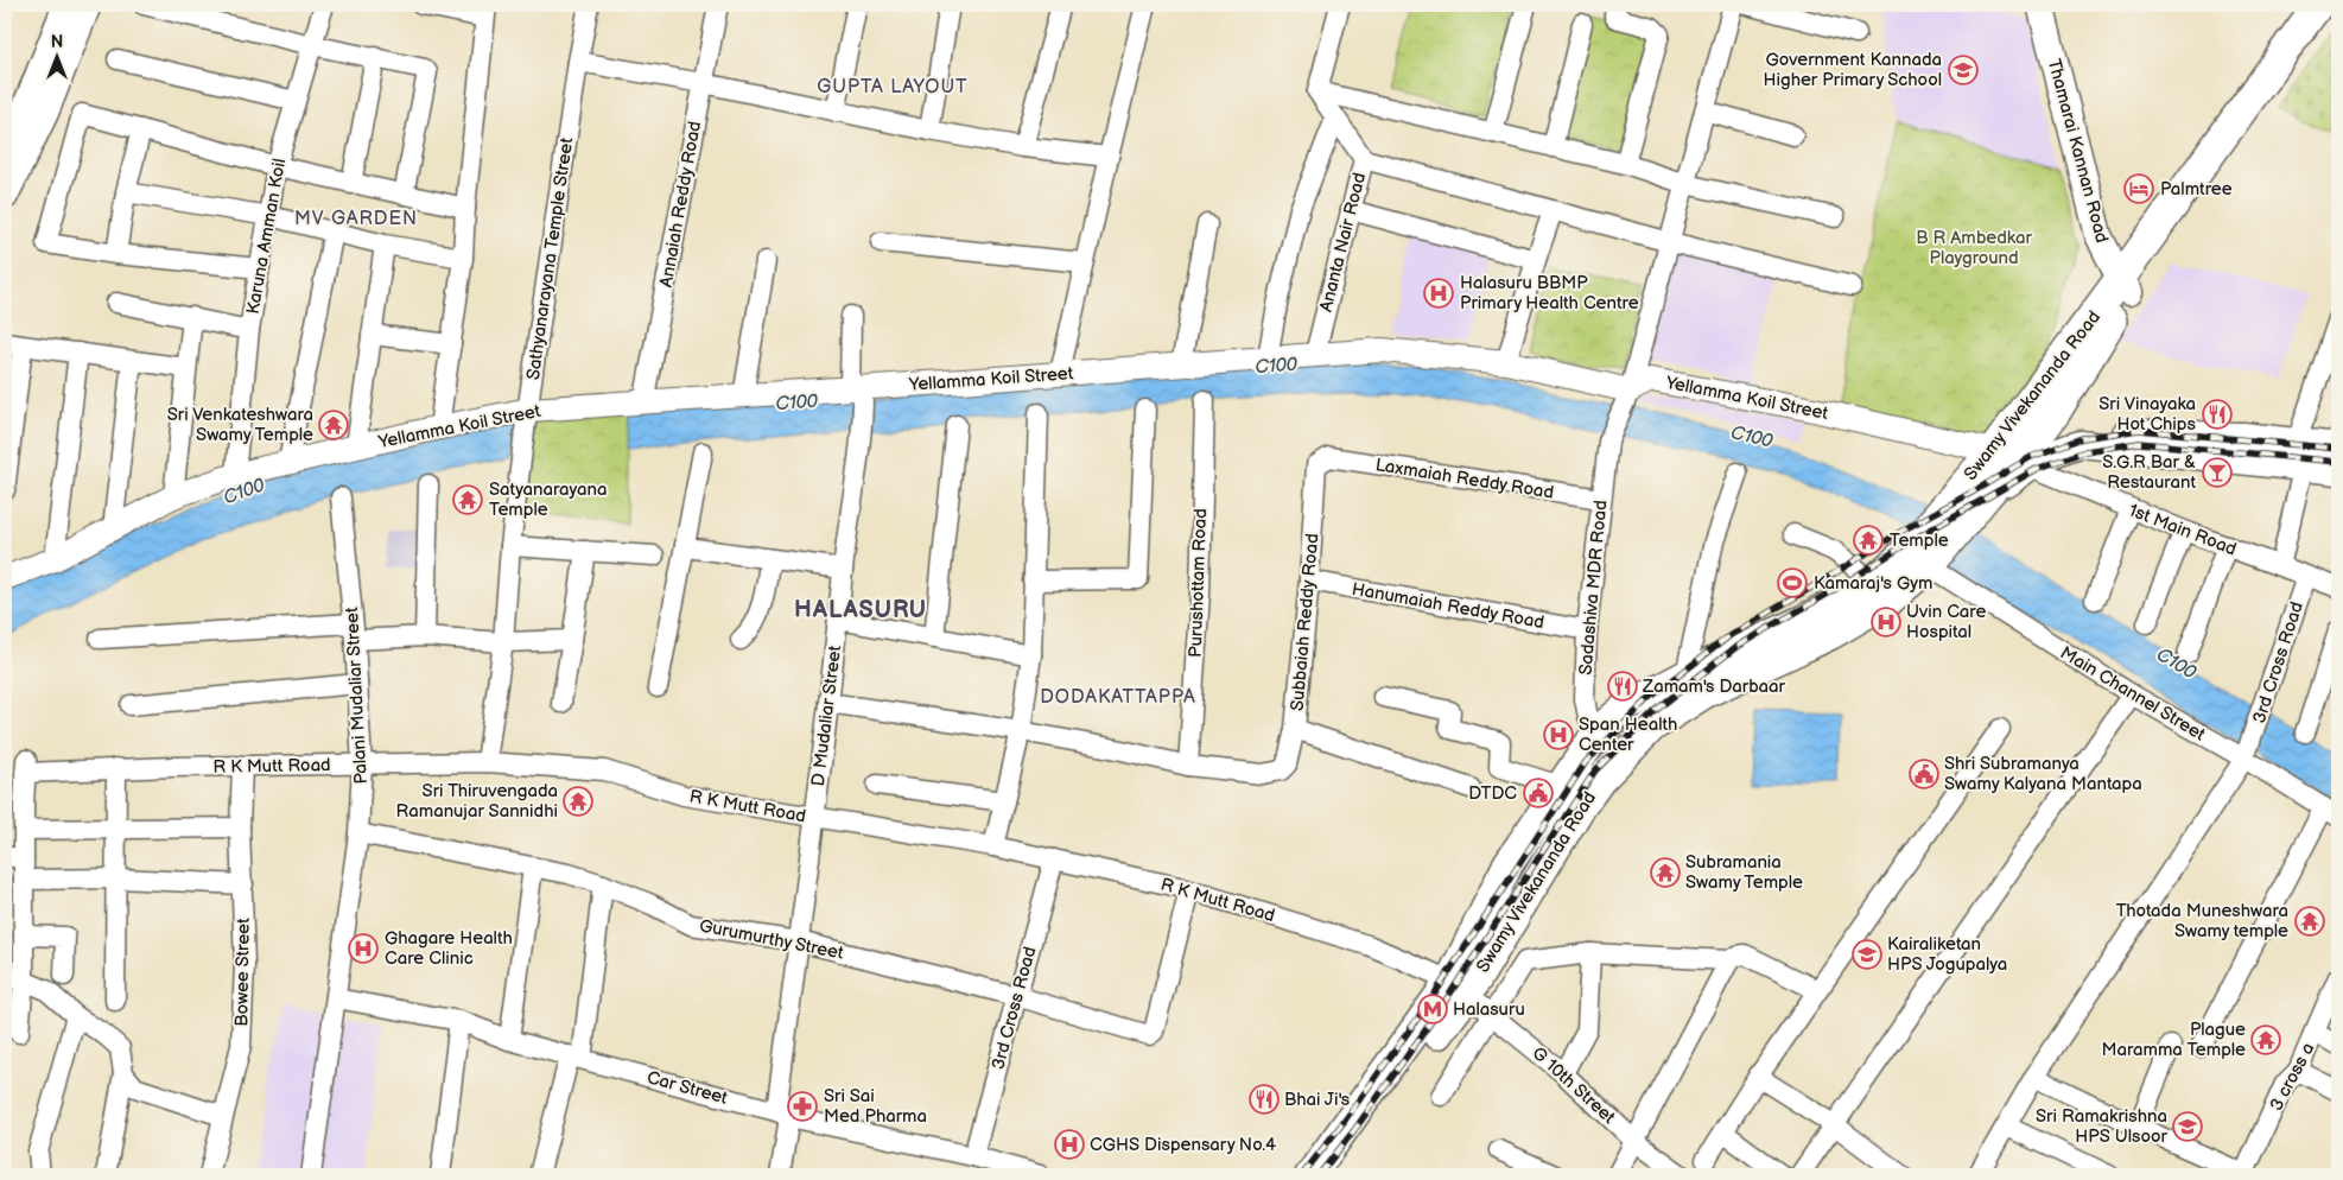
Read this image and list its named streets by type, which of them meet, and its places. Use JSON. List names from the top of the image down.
{
  "streets": {
    "main road": ["Thamarai Kannan Road", "Swamy Vivekananda Road"],
    "street": [
      "Annaiah Reddy Road",
      "Karuna Amman Koil",
      "Ananta Nair Road",
      "Sathyanarayana Temple Street",
      "Yellamma Koil Street",
      "Laxmaiah Reddy Road",
      "1st Main Road",
      "Purushottam Road",
      "Sadashiva MDR Road",
      "Hanumaiah Reddy Road",
      "Subbaiah Reddy Road",
      "3rd Cross Road",
      "Main Channel Street",
      "Palani Mudaliar Street",
      "D Mudaliar Street",
      "R K Mutt Road",
      "Gurumurthy Street",
      "Bowee Street",
      "3 cross a",
      "G 10th Street",
      "Car Street"
    ]
  },
  "crossings": [
    ["Thamarai Kannan Road", "Swamy Vivekananda Road"],
    ["Annaiah Reddy Road", "Yellamma Koil Street"],
    ["Karuna Amman Koil", "Yellamma Koil Street"],
    ["Ananta Nair Road", "Yellamma Koil Street"],
    ["Sathyanarayana Temple Street", "Yellamma Koil Street"],
    ["Sathyanarayana Temple Street", "R K Mutt Road"],
    ["Yellamma Koil Street", "Swamy Vivekananda Road"],
    ["Yellamma Koil Street", "Sadashiva MDR Road"],
    ["Yellamma Koil Street", "D Mudaliar Street"],
    ["Swamy Vivekananda Road", "1st Main Road"],
    ["Swamy Vivekananda Road", "Sadashiva MDR Road"],
    ["Swamy Vivekananda Road", "Main Channel Street"],
    ["Swamy Vivekananda Road", "R K Mutt Road"],
    ["Swamy Vivekananda Road", "G 10th Street"],
    ["Laxmaiah Reddy Road", "Sadashiva MDR Road"],
    ["Laxmaiah Reddy Road", "Subbaiah Reddy Road"],
    ["1st Main Road", "3rd Cross Road"],
    ["Purushottam Road", "Subbaiah Reddy Road"],
    ["Sadashiva MDR Road", "Hanumaiah Reddy Road"],
    ["Hanumaiah Reddy Road", "Subbaiah Reddy Road"],
    ["3rd Cross Road", "Main Channel Street"],
    ["3rd Cross Road", "R K Mutt Road"],
    ["3rd Cross Road", "Gurumurthy Street"],
    ["3rd Cross Road", "Car Street"],
    ["Palani Mudaliar Street", "R K Mutt Road"],
    ["Palani Mudaliar Street", "Gurumurthy Street"],
    ["Palani Mudaliar Street", "Car Street"],
    ["D Mudaliar Street", "R K Mutt Road"],
    ["D Mudaliar Street", "Gurumurthy Street"],
    ["D Mudaliar Street", "Car Street"],
    ["R K Mutt Road", "Gurumurthy Street"],
    ["R K Mutt Road", "Bowee Street"],
    ["R K Mutt Road", "G 10th Street"]
  ],
  "districts": [
    "GUPTA LAYOUT",
    "MV GARDEN",
    "HALASURU",
    "DODAKATTAPPA"
  ],
  "water": ["C100"],
  "parks": ["B R Ambedkar Playground"],
  "places": {
    "school or university": ["Government Kannada Higher Primary School", "Kairaliketan HPS Jogupalya", "Sri Ramakrishna HPS Ulsoor"],
    "hotel": ["Palmtree"],
    "hospital": [
      "Halasuru BBMP Primary Health Centre",
      "Uvin Care Hospital",
      "Span Health Center",
      "Ghagare Health Care Clinic",
      "CGHS Dispensary No.4"
    ],
    "restaurant": ["Sri Vinayaka Hot Chips", "Zamam's Darbaar", "Bhai Ji's"],
    "temple": [
      "Sri Venkateshwara Swamy Temple",
      "Satyanarayana Temple",
      "Temple",
      "Sri Thiruvengada Ramanujar Sannidhi",
      "Subramania Swamy Temple",
      "Thotada Muneshwara Swamy temple",
      "Plague Maramma Temple"
    ],
    "bar": ["S.G.R Bar & Restaurant"],
    "sports": ["Kamaraj's Gym"],
    "public building": ["Shri Subramanya Swamy Kalyana Mantapa", "DTDC"],
    "metro station": ["Halasuru"],
    "pharmacy": ["Sri Sai Med Pharma"]
  },
  "north": "top"
}
